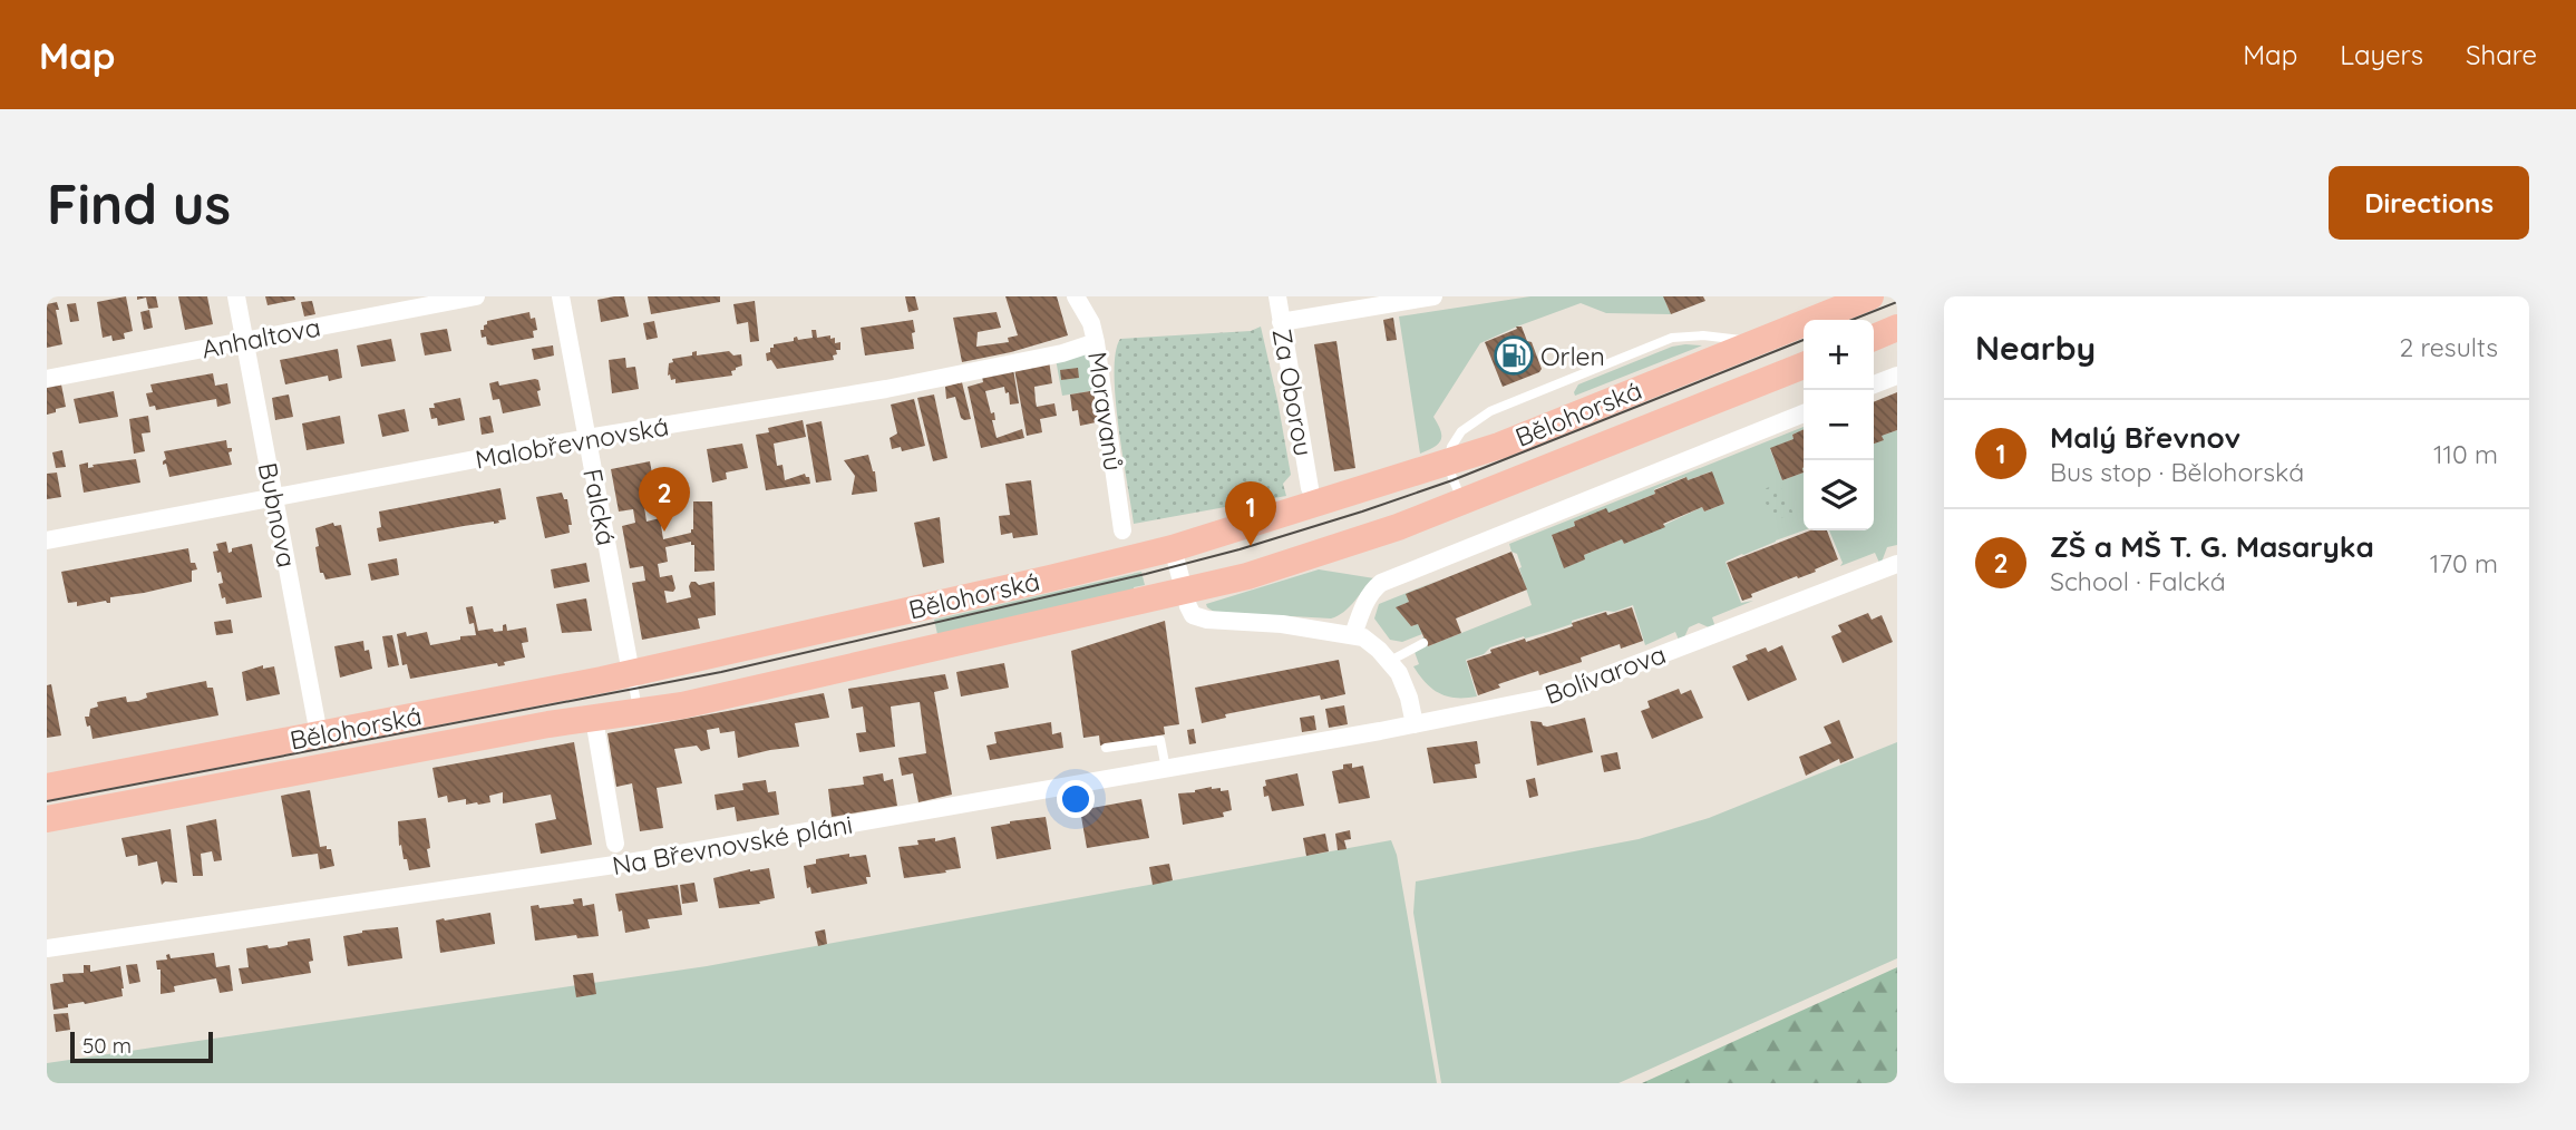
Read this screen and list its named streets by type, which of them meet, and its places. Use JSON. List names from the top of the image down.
{
  "streets": {
    "main road": ["Bělohorská"],
    "street": [
      "Anhaltova",
      "Za Oborou",
      "Moravanů",
      "Malobřevnovská",
      "Falcká",
      "Bubnova",
      "Bolívarova",
      "Na Břevnovské pláni"
    ]
  },
  "crossings": [
    ["Anhaltova", "Bubnova"],
    ["Moravanů", "Malobřevnovská"],
    ["Bělohorská", "Falcká"],
    ["Bělohorská", "Bubnova"],
    ["Malobřevnovská", "Falcká"],
    ["Malobřevnovská", "Bubnova"],
    ["Bolívarova", "Na Břevnovské pláni"]
  ],
  "places": {
    "fuel station": ["Orlen"]
  },
  "scale_bar": "50 m",
  "page": {
    "header": "Map",
    "nav": ["Map", "Layers", "Share"],
    "buttons": "Directions",
    "title": "Find us",
    "heading": ["Nearby", "2 results"],
    "map_buttons": ["+", "−"],
    "list": [
      {
        "mark": "1",
        "name": "Malý Břevnov",
        "note": "Bus stop · Bělohorská",
        "value": "110 m"
      },
      {
        "mark": "2",
        "name": "ZŠ a MŠ T. G. Masaryka",
        "note": "School · Falcká",
        "value": "170 m"
      }
    ],
    "pins": ["2", "1"],
    "scale": "50 m"
  }
}
